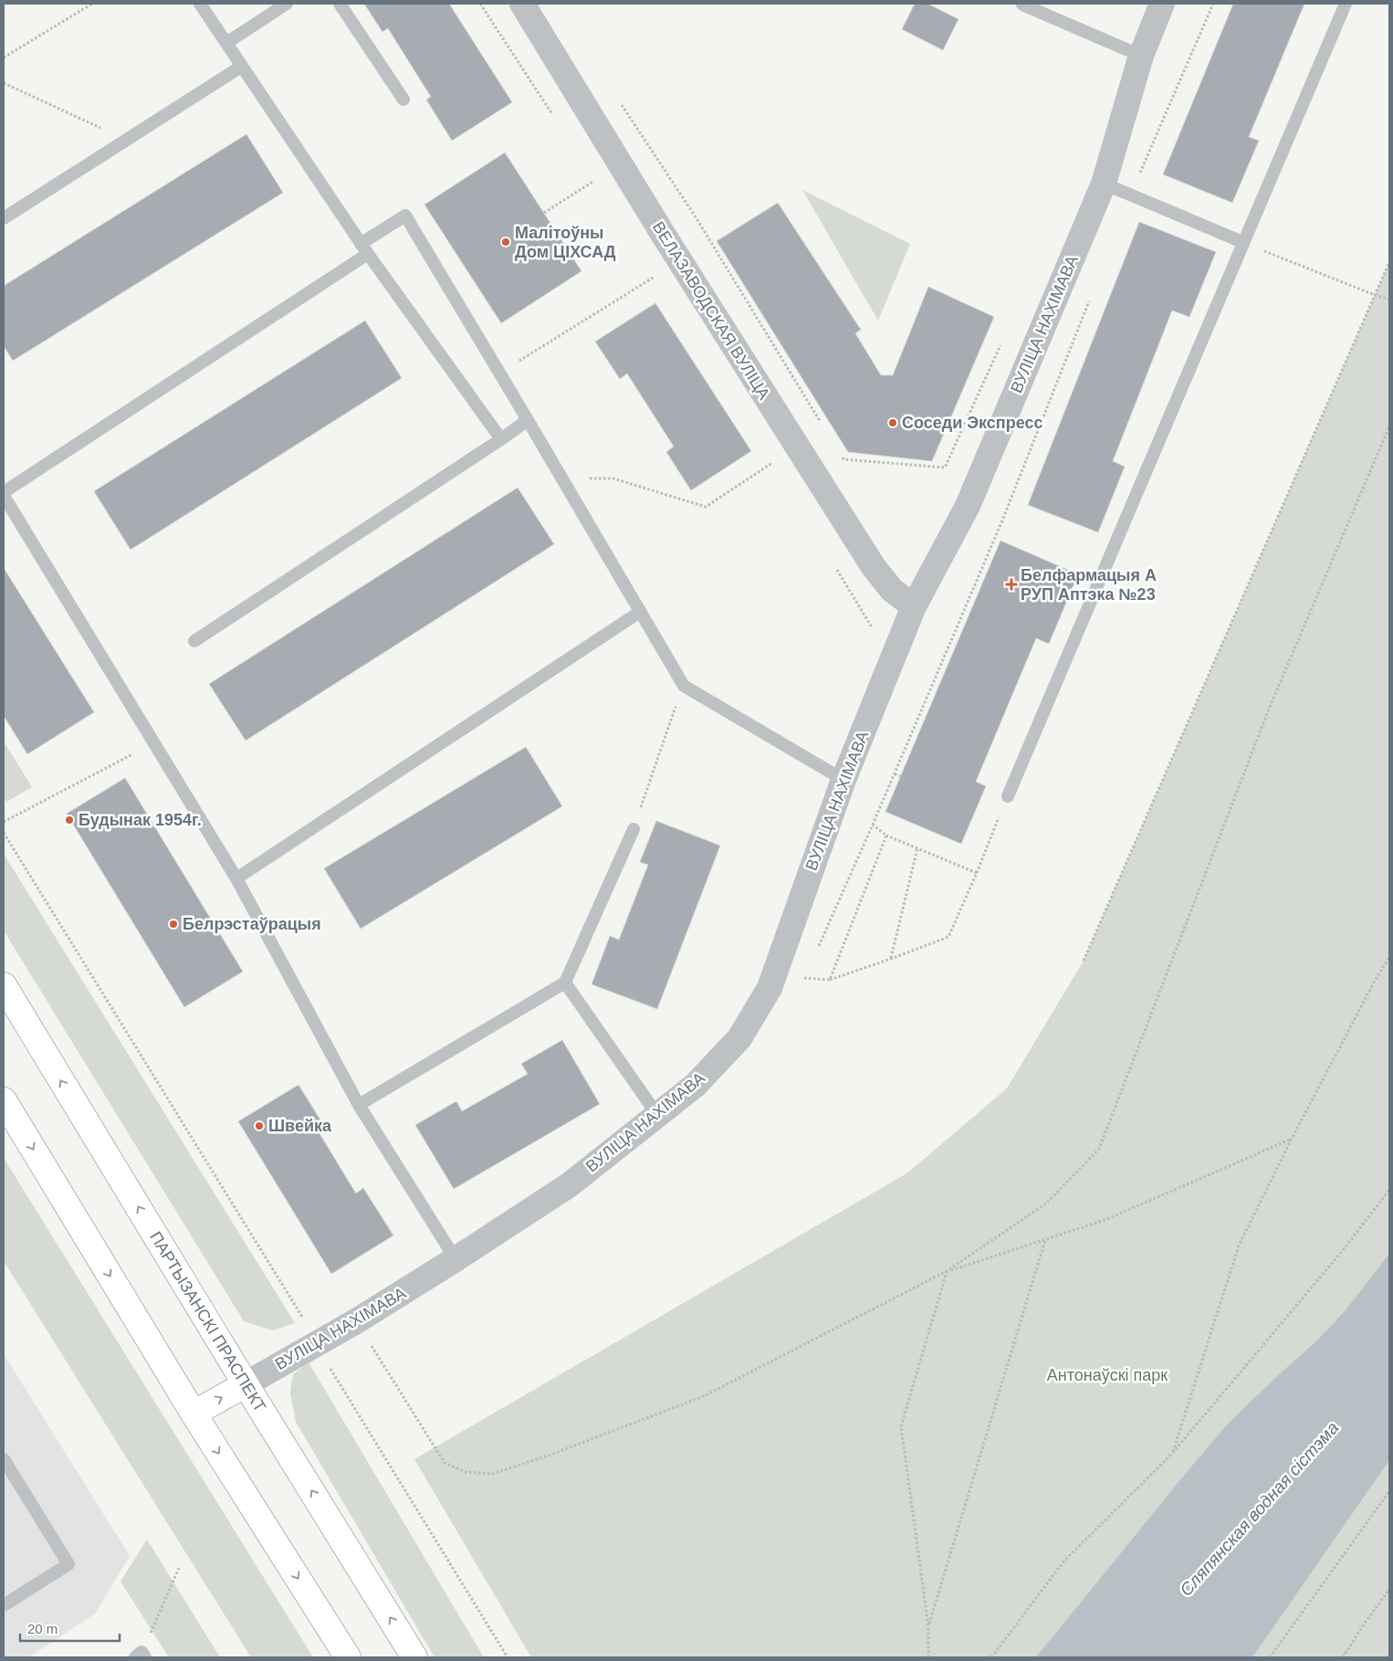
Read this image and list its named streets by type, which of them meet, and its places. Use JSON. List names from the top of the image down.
{
  "streets": {
    "main road": ["ПАРТЫЗАНСКІ ПРАСПЕКТ"],
    "street": ["ВЕЛАЗАВОДСКАЯ ВУЛІЦА", "ВУЛІЦА НАХІМАВА"]
  },
  "crossings": [
    ["ВЕЛАЗАВОДСКАЯ ВУЛІЦА", "ВУЛІЦА НАХІМАВА"],
    ["ВУЛІЦА НАХІМАВА", "ПАРТЫЗАНСКІ ПРАСПЕКТ"]
  ],
  "water": ["Сляпянская водная сістэма"],
  "parks": ["Антонаўскі парк"],
  "places": {
    "other": [
      "Малітоўны Дом ЦІХСАД",
      "Соседи Экспресс",
      "Будынак 1954г.",
      "Белрэстаўрацыя",
      "Швейка"
    ],
    "health": ["Белфармацыя А РУП Аптэка №23"]
  },
  "scale_bar": "20 m"
}
